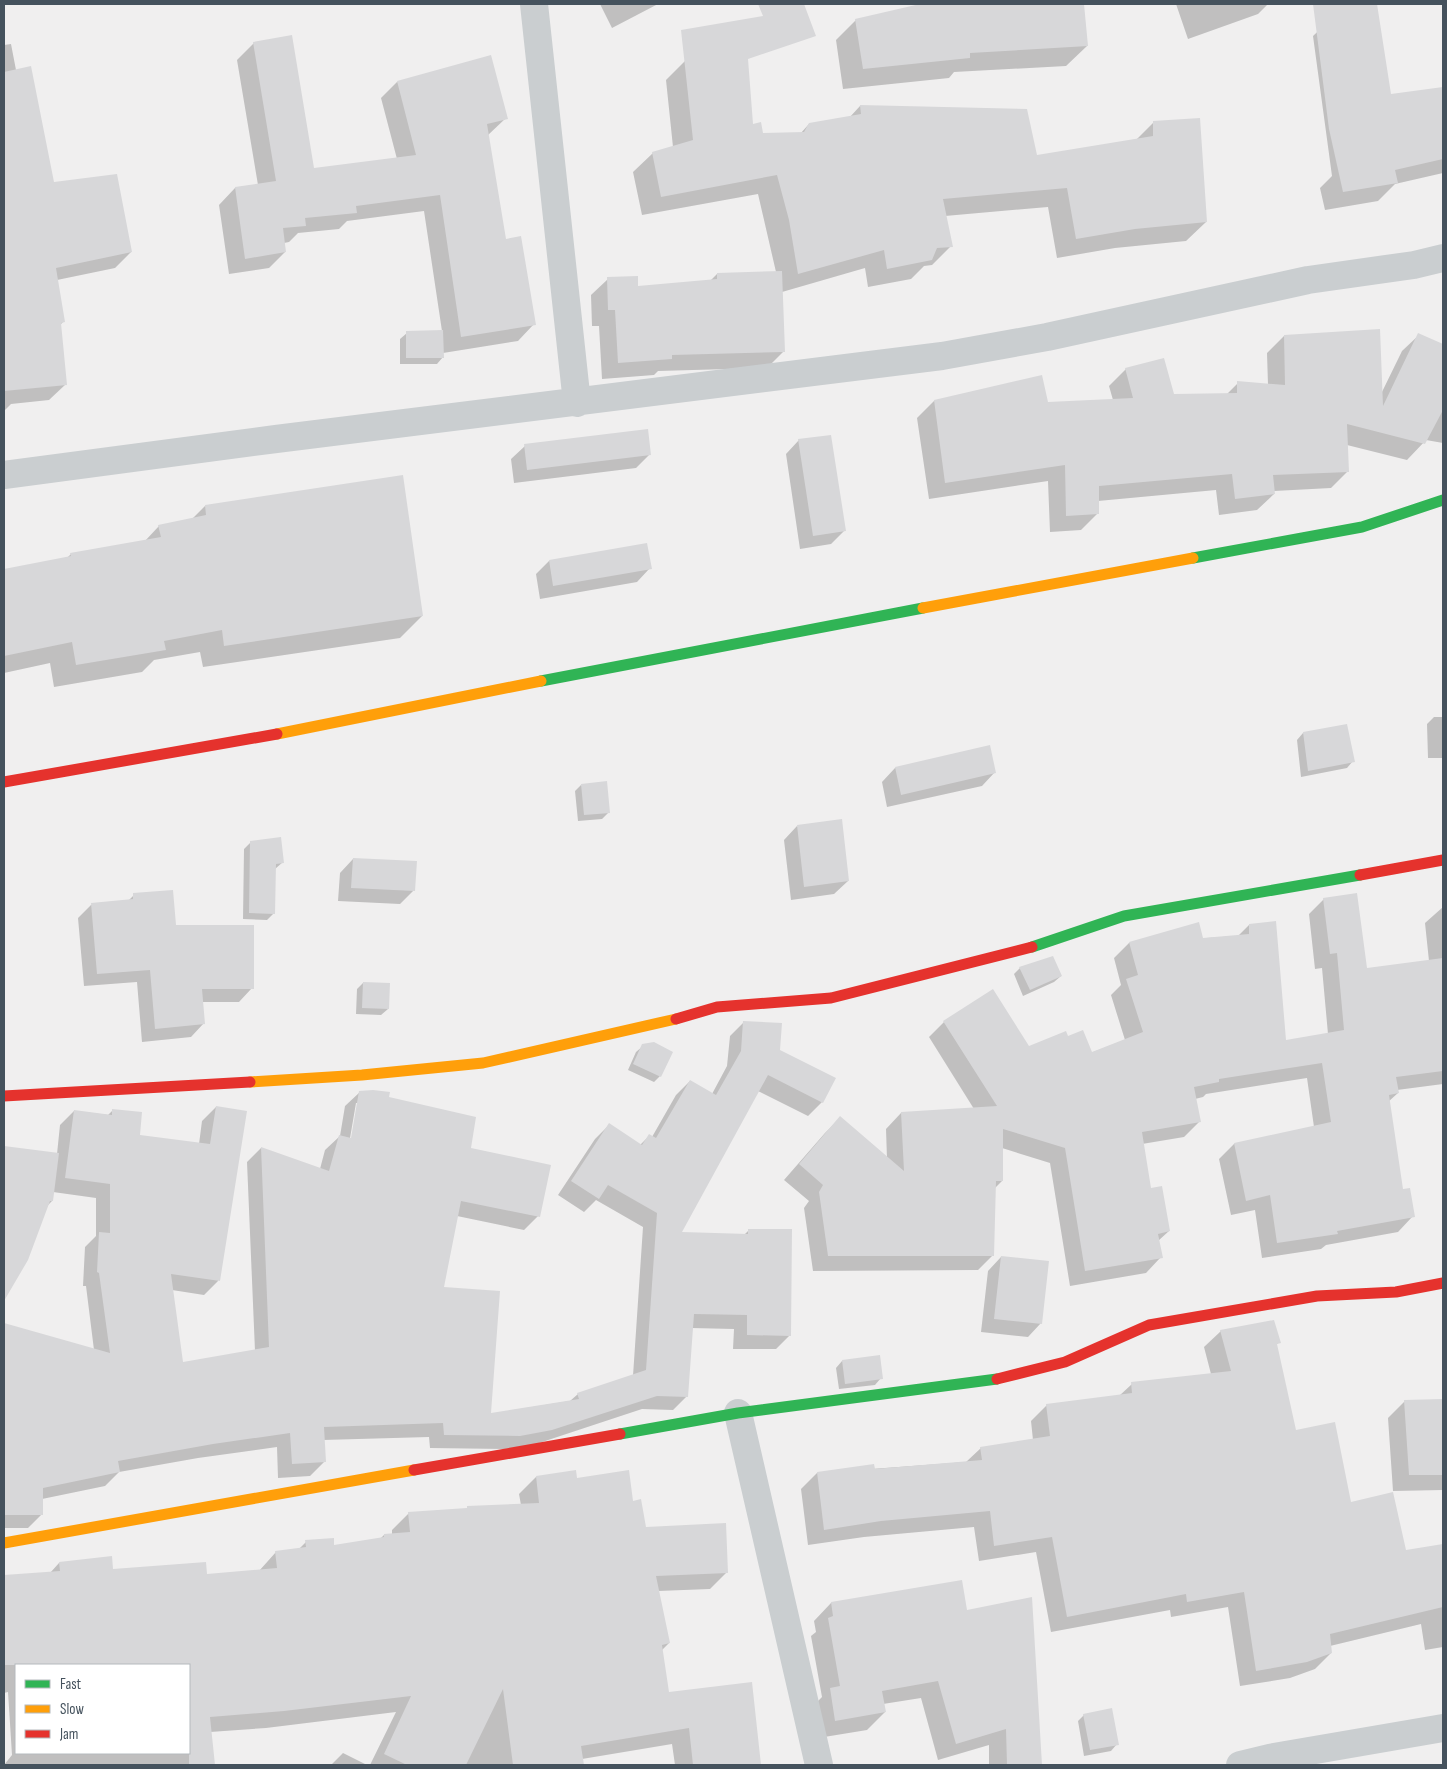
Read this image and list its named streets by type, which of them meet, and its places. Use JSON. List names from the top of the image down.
{
  "legend": ["Fast", "Slow", "Jam"]
}
